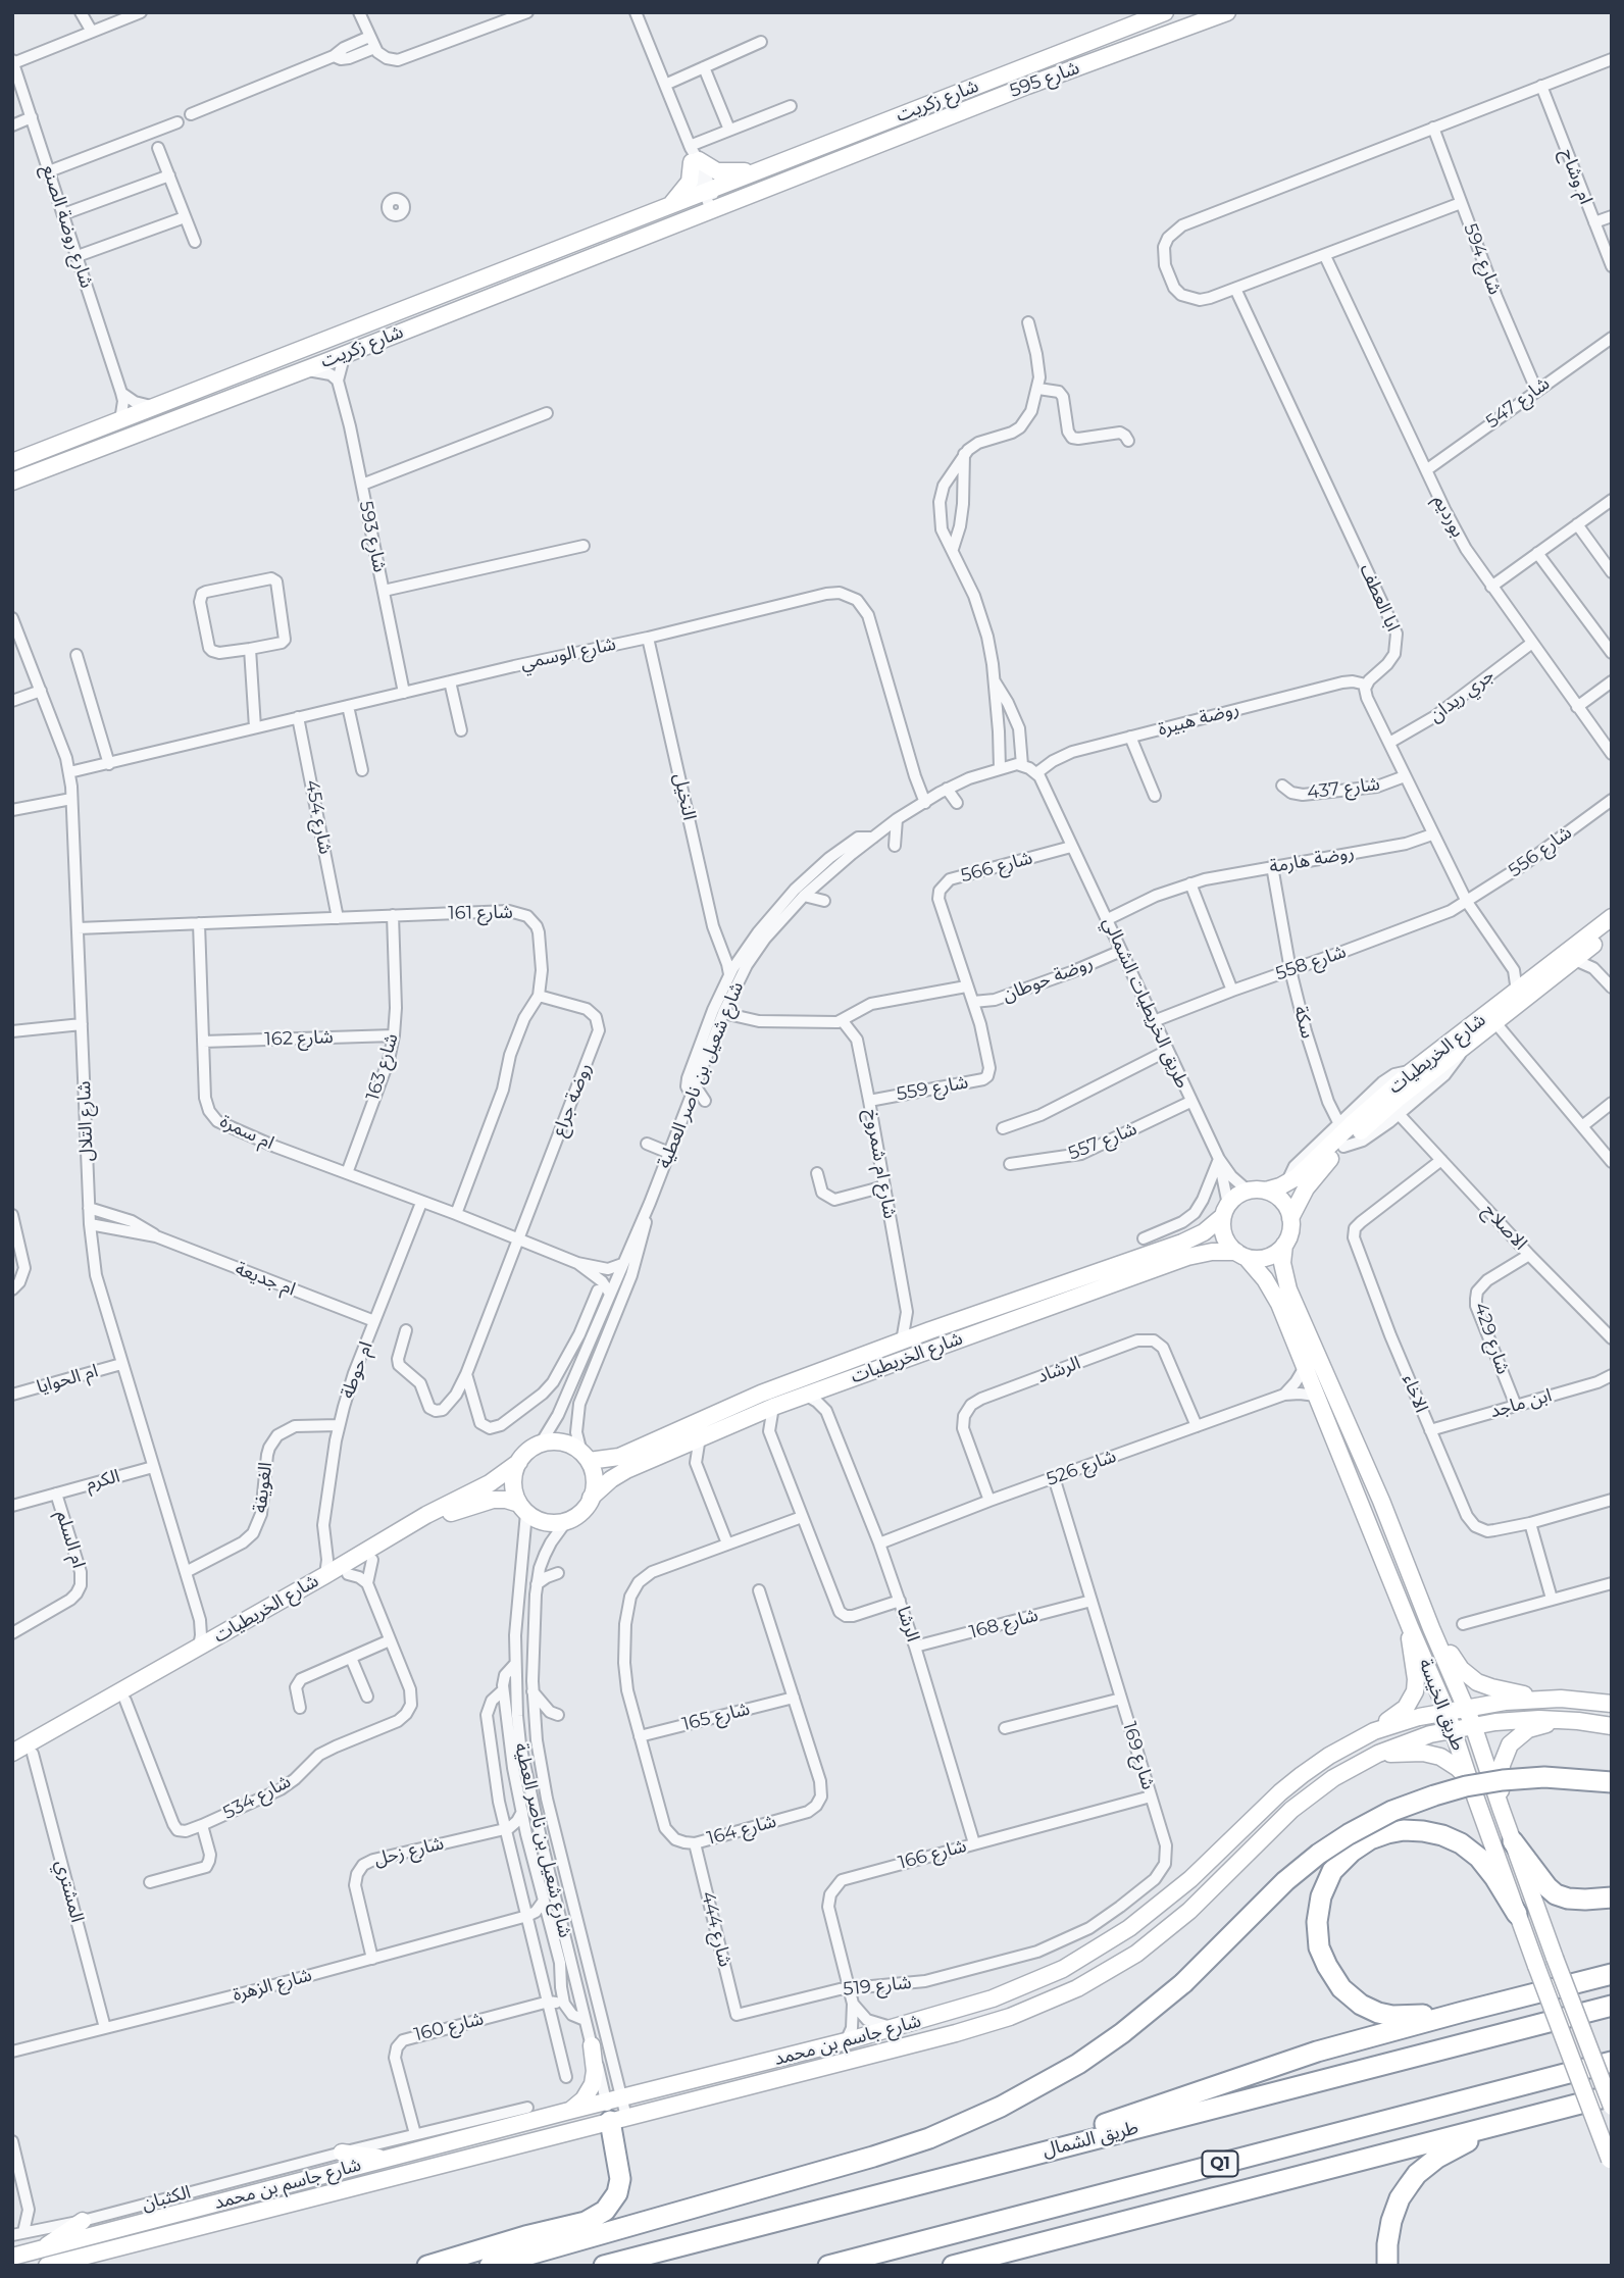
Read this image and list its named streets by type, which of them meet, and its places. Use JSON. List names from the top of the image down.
{
  "streets": {
    "highway": ["طريق الشمال", "Q1"],
    "street": [
      "شارع 595",
      "شارع زكريت",
      "ام وشاح",
      "شارع روضة الصنع",
      "شارع 594",
      "شارع 547",
      "بورديم",
      "شارع 593",
      "ابا العطف",
      "شارع الوسمي",
      "جري ريدان",
      "روضة هبيرة",
      "شارع 437",
      "النخيل",
      "شارع 454",
      "شارع 556",
      "روضة هارمة",
      "شارع 566",
      "شارع 161",
      "شارع 558",
      "روضة حوطان",
      "طريق الخريطيات الشمالي",
      "سكة",
      "شارع 162",
      "شارع الخريطيات",
      "شارع 163",
      "شارع شعيل بن ناصر العطية",
      "شارع 559",
      "روضة جراع",
      "شارع التلال",
      "ام سمرة",
      "شارع 557",
      "شارع ام شمروخ",
      "الاصلاح",
      "ام جديعة",
      "شارع 429",
      "ام حوطة",
      "الرشاد",
      "ام الحوايا",
      "الاخاء",
      "ابن ماجد",
      "شارع 526",
      "الكرم",
      "الغويفة",
      "ام السلم",
      "الرشا",
      "شارع 168",
      "طريق الخيسة",
      "شارع 165",
      "شارع 169",
      "شارع 534",
      "شارع 164",
      "شارع زحل",
      "شارع 166",
      "المشتري",
      "شارع 444",
      "شارع الزهرة",
      "شارع 519",
      "شارع 160",
      "شارع جاسم بن محمد",
      "الكثبان"
    ]
  },
  "crossings": [
    ["شارع 595", "شارع زكريت"],
    ["شارع زكريت", "شارع روضة الصنع"],
    ["شارع 594", "شارع 547"],
    ["شارع 547", "بورديم"],
    ["بورديم", "جري ريدان"],
    ["شارع 593", "شارع الوسمي"],
    ["ابا العطف", "روضة هبيرة"],
    ["شارع الوسمي", "النخيل"],
    ["شارع الوسمي", "شارع 454"],
    ["شارع الوسمي", "شارع شعيل بن ناصر العطية"],
    ["شارع الوسمي", "شارع التلال"],
    ["شارع 454", "شارع 161"],
    ["شارع 556", "شارع 558"],
    ["روضة هارمة", "طريق الخريطيات الشمالي"],
    ["روضة هارمة", "سكة"],
    ["شارع 566", "طريق الخريطيات الشمالي"],
    ["شارع 566", "شارع 559"],
    ["شارع 161", "شارع 163"],
    ["شارع 161", "روضة جراع"],
    ["شارع 161", "ام سمرة"],
    ["شارع 558", "طريق الخريطيات الشمالي"],
    ["شارع 558", "سكة"],
    ["روضة حوطان", "طريق الخريطيات الشمالي"],
    ["روضة حوطان", "شارع 559"],
    ["طريق الخريطيات الشمالي", "شارع الخريطيات"],
    ["طريق الخريطيات الشمالي", "شارع 557"],
    ["طريق الخريطيات الشمالي", "طريق الخيسة"],
    ["سكة", "شارع الخريطيات"],
    ["شارع 162", "شارع 163"],
    ["شارع 162", "ام سمرة"],
    ["شارع الخريطيات", "شارع شعيل بن ناصر العطية"],
    ["شارع الخريطيات", "شارع التلال"],
    ["شارع الخريطيات", "شارع ام شمروخ"],
    ["شارع الخريطيات", "ام حوطة"],
    ["شارع الخريطيات", "طريق الخيسة"],
    ["شارع الخريطيات", "شارع 534"],
    ["شارع الخريطيات", "المشتري"],
    ["شارع 163", "ام سمرة"],
    ["شارع شعيل بن ناصر العطية", "ام سمرة"],
    ["شارع شعيل بن ناصر العطية", "شارع جاسم بن محمد"],
    ["شارع 559", "شارع ام شمروخ"],
    ["روضة جراع", "ام سمرة"],
    ["شارع التلال", "ام جديعة"],
    ["شارع التلال", "ام الحوايا"],
    ["شارع التلال", "الكرم"],
    ["شارع التلال", "الغويفة"],
    ["ام سمرة", "ام حوطة"],
    ["الاصلاح", "شارع 429"],
    ["الاصلاح", "الاخاء"],
    ["ام جديعة", "ام حوطة"],
    ["شارع 429", "ابن ماجد"],
    ["ام حوطة", "الغويفة"],
    ["الرشاد", "شارع 526"],
    ["الاخاء", "ابن ماجد"],
    ["شارع 526", "الرشا"],
    ["شارع 526", "طريق الخيسة"],
    ["شارع 526", "شارع 169"],
    ["الكرم", "ام السلم"],
    ["الرشا", "شارع 168"],
    ["الرشا", "شارع 166"],
    ["شارع 168", "شارع 169"],
    ["طريق الخيسة", "شارع جاسم بن محمد"],
    ["شارع 165", "شارع 164"],
    ["شارع 169", "شارع 166"],
    ["شارع 169", "شارع 519"],
    ["شارع 164", "شارع 444"],
    ["شارع زحل", "شارع الزهرة"],
    ["شارع 166", "شارع 519"],
    ["شارع 166", "شارع جاسم بن محمد"],
    ["المشتري", "شارع الزهرة"],
    ["شارع 444", "شارع 519"],
    ["شارع 160", "الكثبان"]
  ]
}
